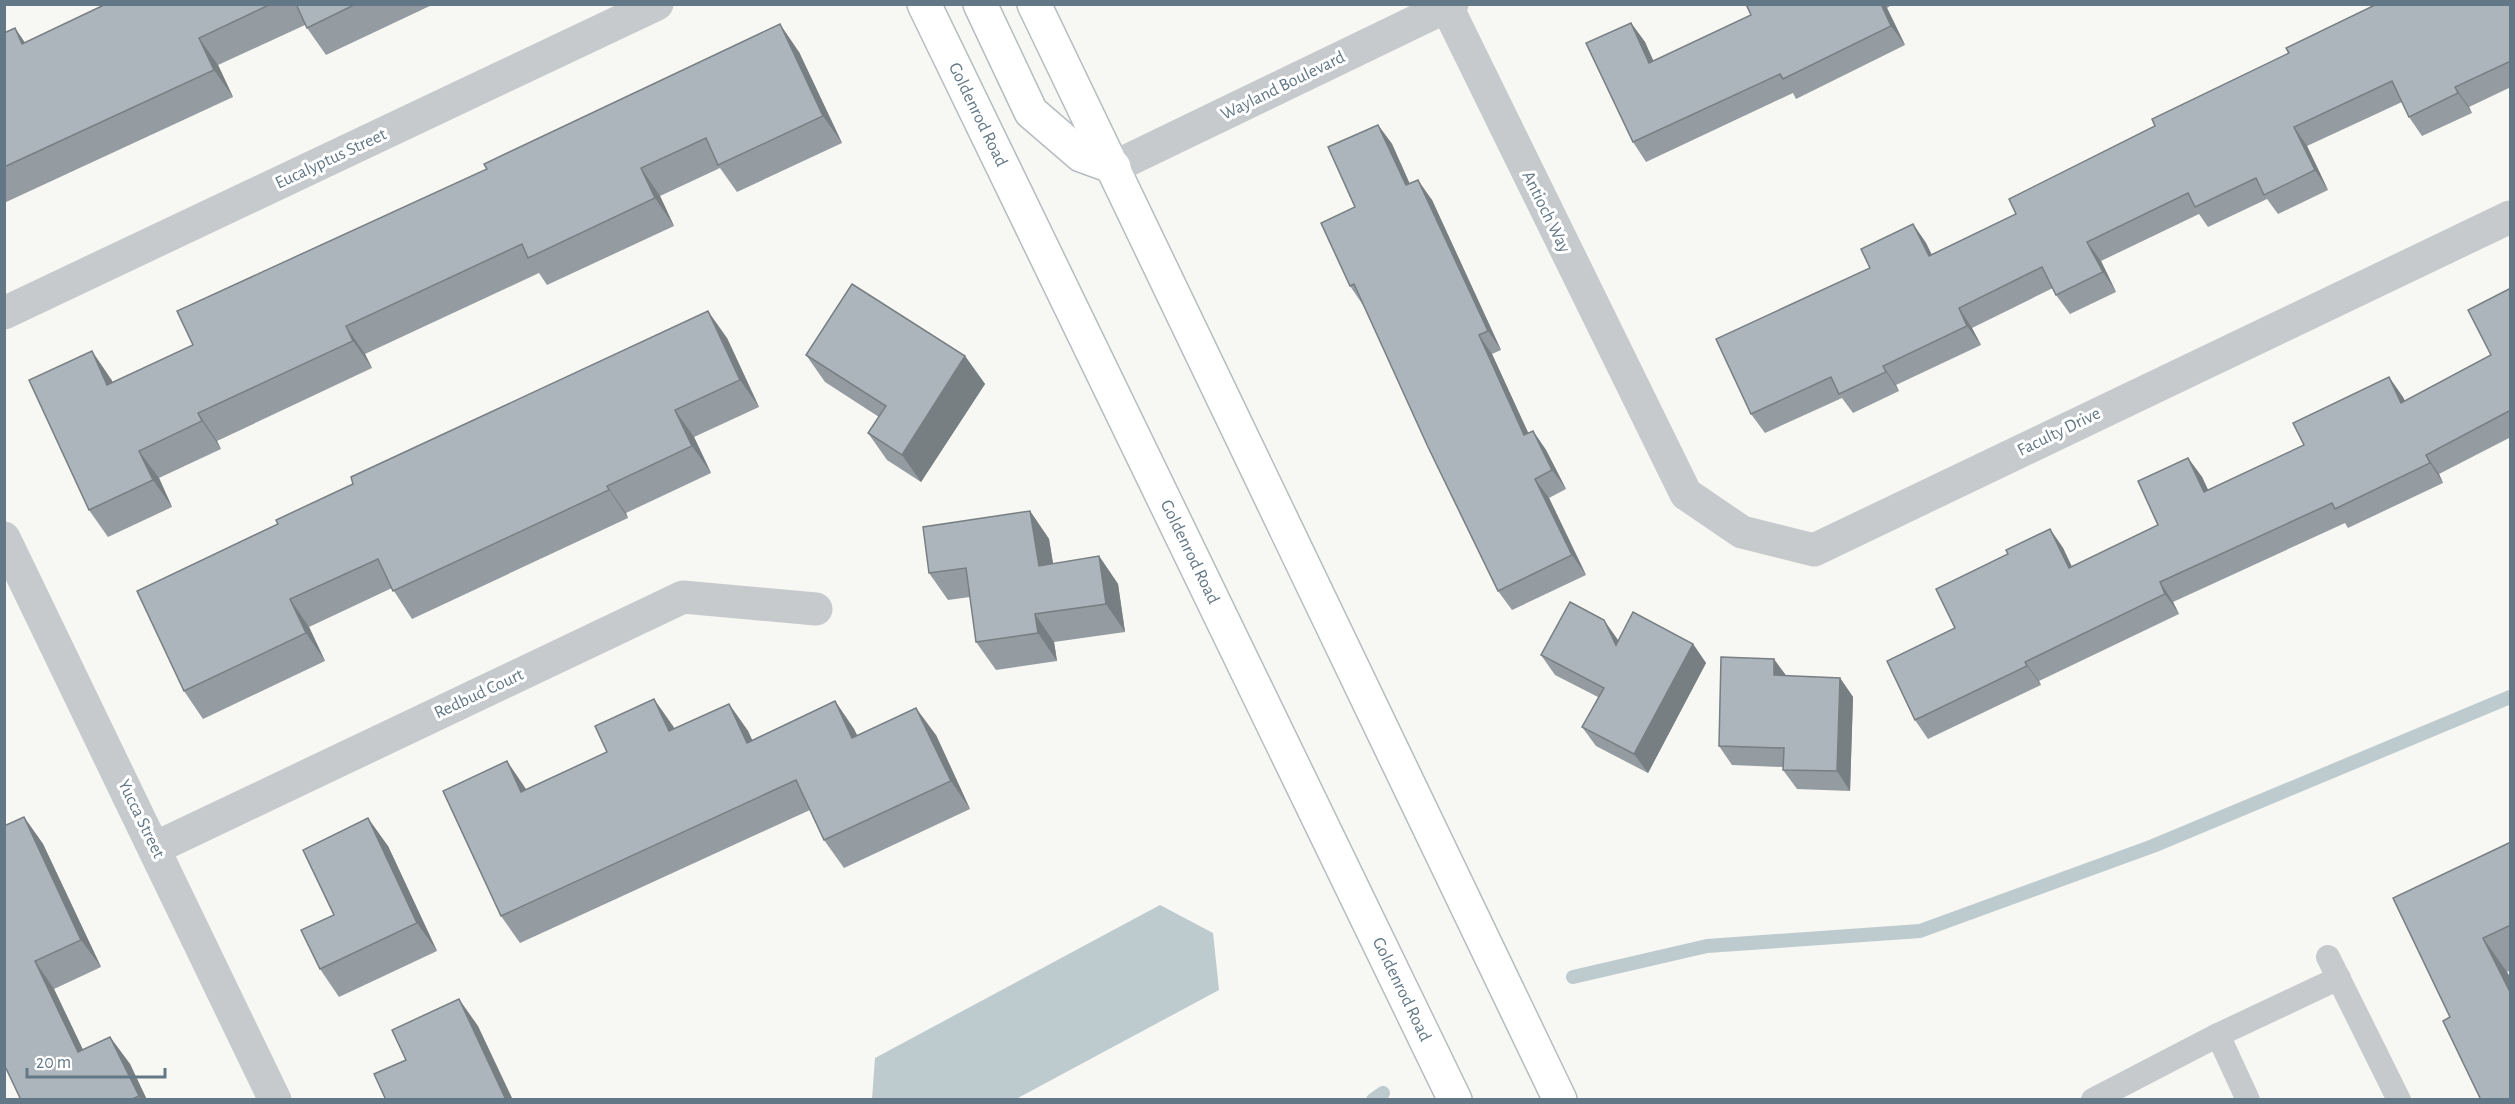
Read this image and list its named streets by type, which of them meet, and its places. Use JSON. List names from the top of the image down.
{
  "streets": {
    "main road": ["Goldenrod Road"],
    "street": [
      "Wayland Boulevard",
      "Eucalyptus Street",
      "Antioch Way",
      "Faculty Drive",
      "Redbud Court",
      "Yucca Street"
    ]
  },
  "crossings": [
    ["Wayland Boulevard", "Antioch Way"],
    ["Antioch Way", "Faculty Drive"],
    ["Redbud Court", "Yucca Street"]
  ],
  "scale_bar": "20 m"
}
